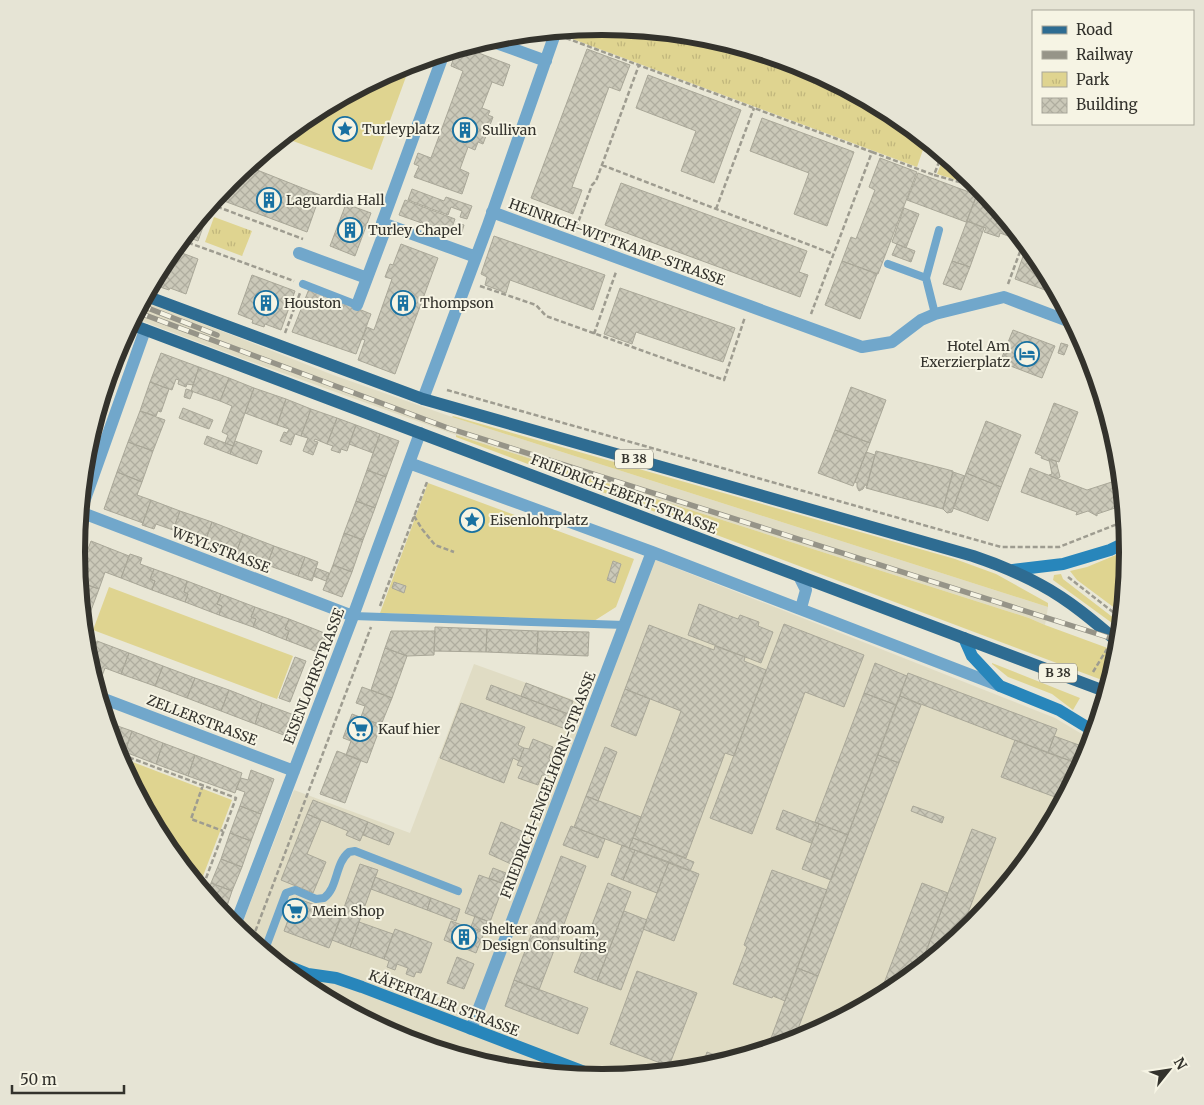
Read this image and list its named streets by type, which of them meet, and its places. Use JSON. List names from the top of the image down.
{
  "streets": {
    "main road": ["B 38", "FRIEDRICH-EBERT-STRASSE"],
    "street": [
      "HEINRICH-WITTKAMP-STRASSE",
      "WEYLSTRASSE",
      "EISENLOHRSTRASSE",
      "ZELLERSTRASSE",
      "FRIEDRICH-ENGELHORN-STRASSE",
      "KÄFERTALER STRASSE"
    ]
  },
  "crossings": [
    ["HEINRICH-WITTKAMP-STRASSE", "FRIEDRICH-EBERT-STRASSE"],
    ["FRIEDRICH-EBERT-STRASSE", "EISENLOHRSTRASSE"],
    ["WEYLSTRASSE", "EISENLOHRSTRASSE"],
    ["EISENLOHRSTRASSE", "ZELLERSTRASSE"],
    ["FRIEDRICH-ENGELHORN-STRASSE", "KÄFERTALER STRASSE"]
  ],
  "places": {
    "place": ["Turleyplatz", "Eisenlohrplatz"],
    "building": [
      "Sullivan",
      "Laguardia Hall",
      "Turley Chapel",
      "Houston",
      "Thompson",
      "shelter and roam, Design Consulting"
    ],
    "hotel": ["Hotel Am Exerzierplatz"],
    "supermarket": ["Kauf hier", "Mein Shop"]
  },
  "legend": [
    "Road",
    "Railway",
    "Park",
    "Building"
  ],
  "scale_bar": "50 m",
  "north": "top right"
}
